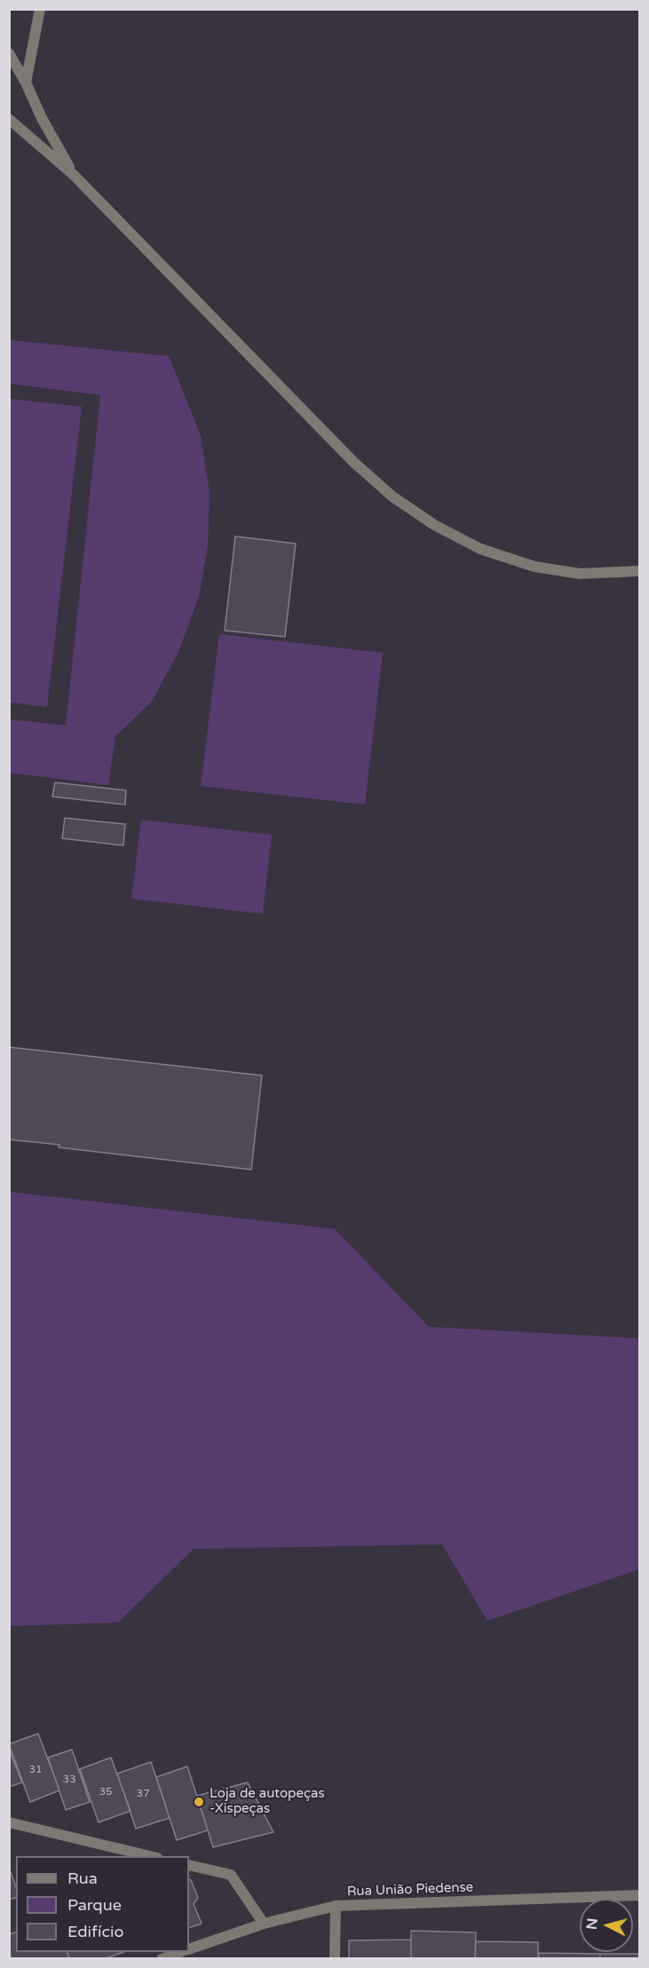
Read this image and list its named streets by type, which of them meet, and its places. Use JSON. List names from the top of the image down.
{
  "streets": {
    "street": ["Rua União Piedense"]
  },
  "places": ["Loja de autopeças -Xispeças"],
  "house_numbers": [
    "31",
    "33",
    "35",
    "37"
  ],
  "legend": ["Rua", "Parque", "Edifício"],
  "north": "left"
}
